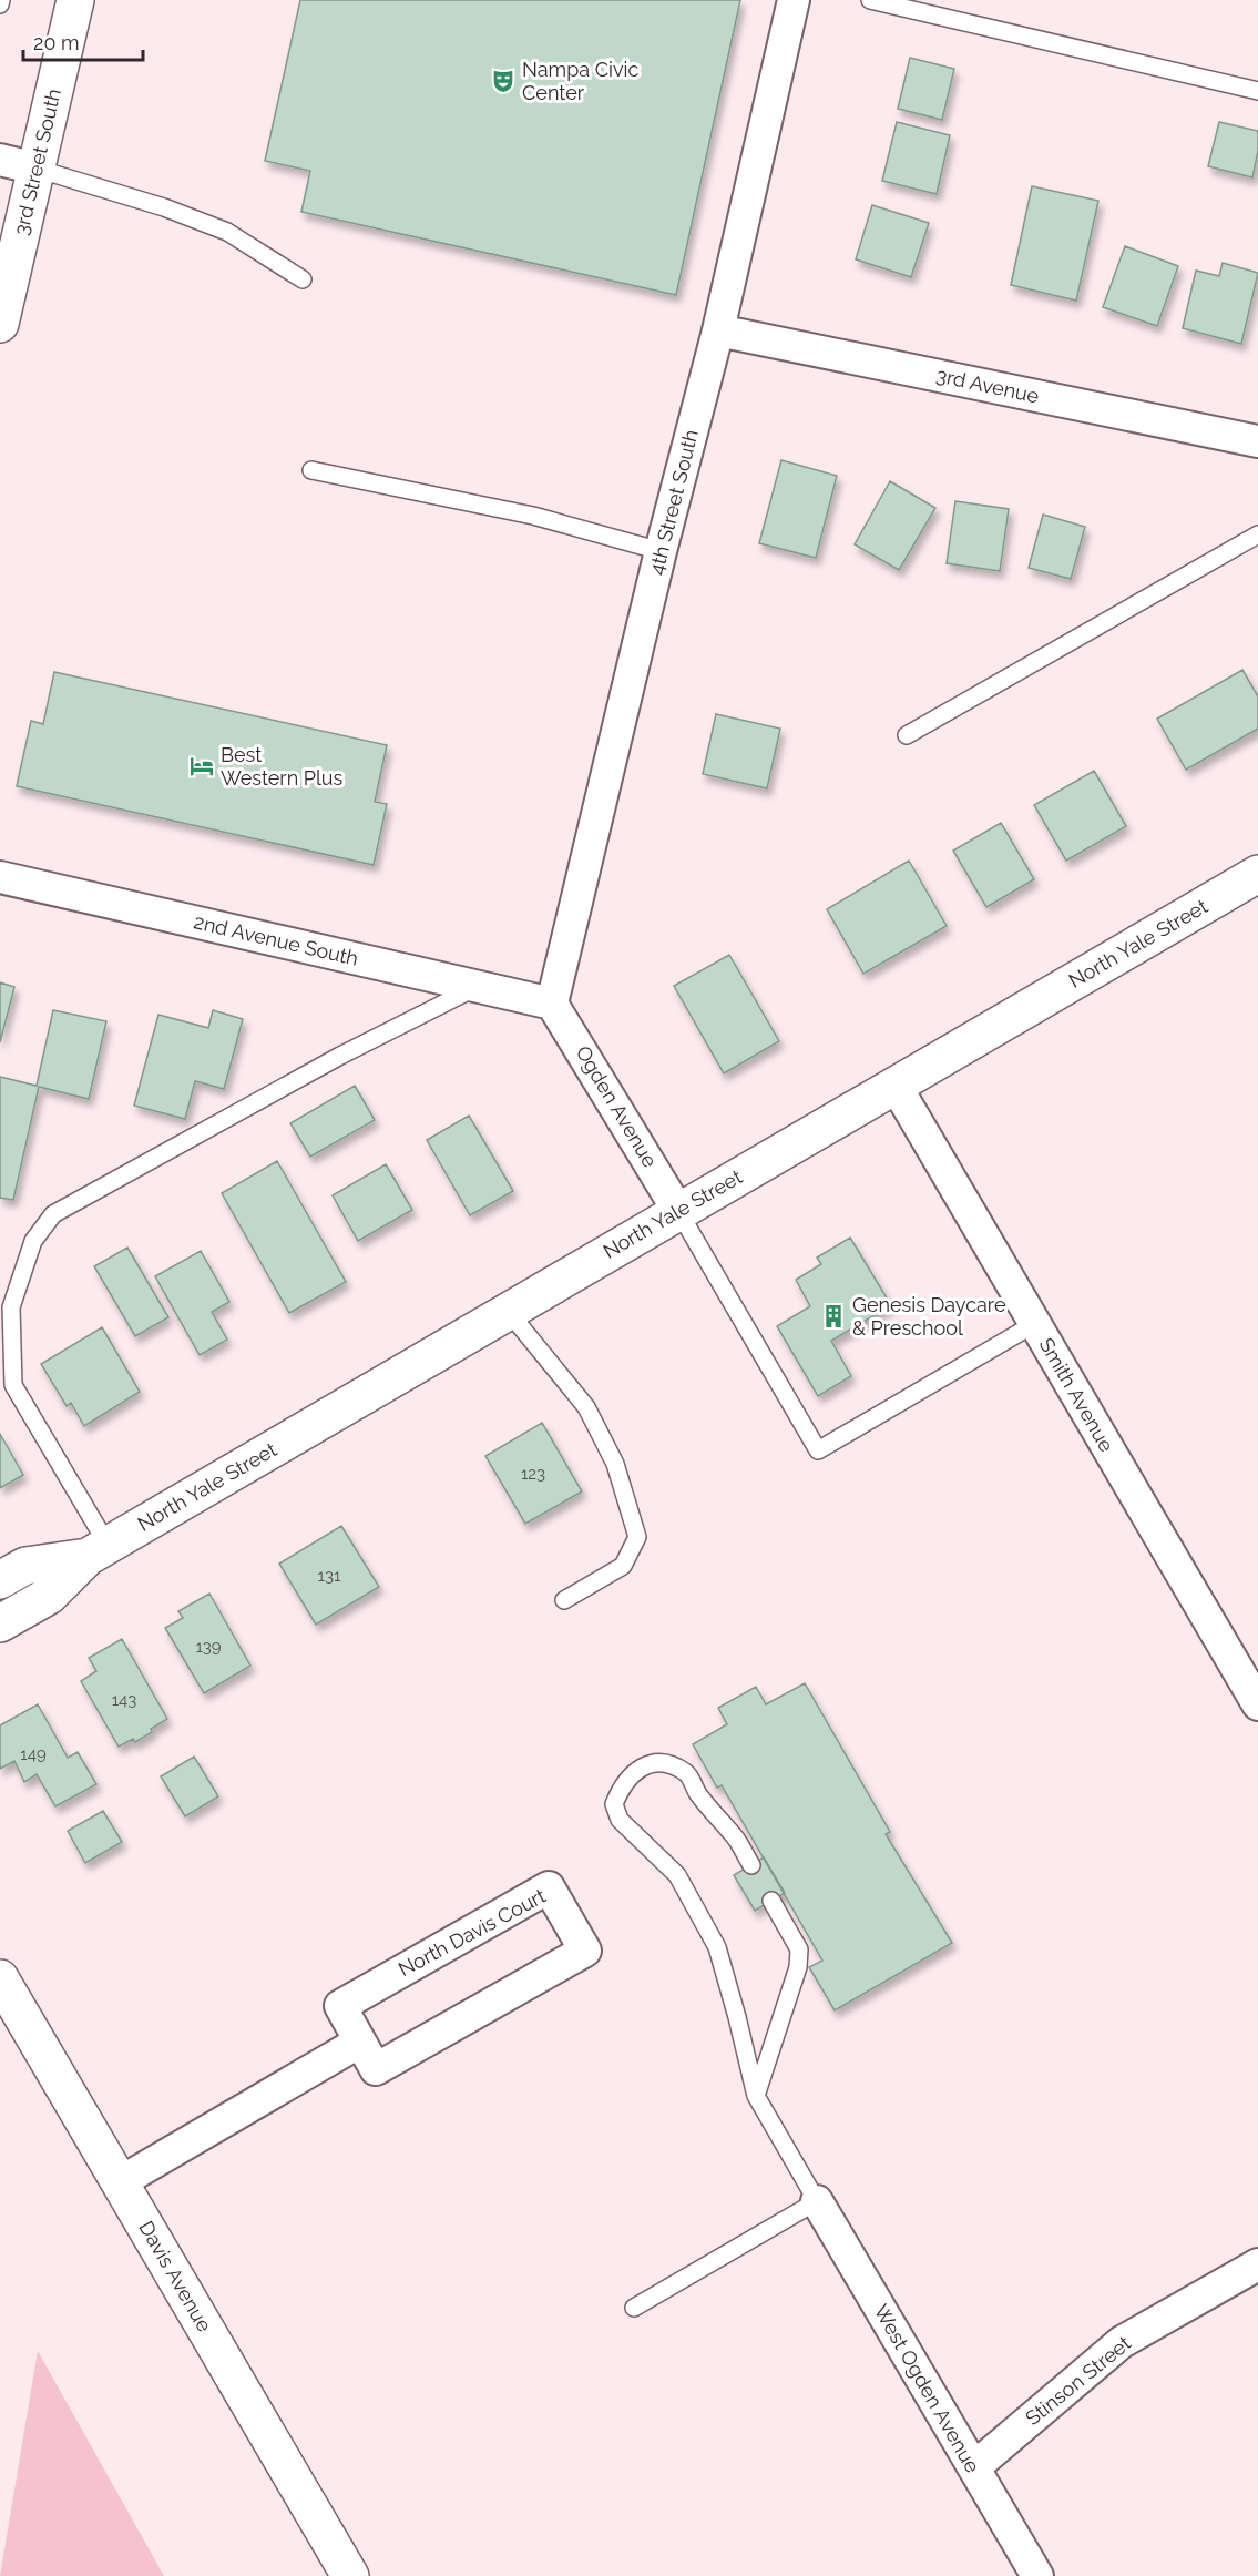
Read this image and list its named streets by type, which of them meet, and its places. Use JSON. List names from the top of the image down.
{
  "streets": {
    "main road": ["3rd Street South", "North Yale Street", "Davis Avenue"],
    "street": [
      "3rd Avenue",
      "4th Street South",
      "2nd Avenue South",
      "Ogden Avenue",
      "Smith Avenue",
      "North Davis Court",
      "Stinson Street",
      "West Ogden Avenue"
    ]
  },
  "crossings": [
    ["3rd Avenue", "4th Street South"],
    ["4th Street South", "2nd Avenue South"],
    ["4th Street South", "Ogden Avenue"],
    ["2nd Avenue South", "Ogden Avenue"],
    ["North Yale Street", "Ogden Avenue"],
    ["North Yale Street", "Smith Avenue"],
    ["Stinson Street", "West Ogden Avenue"]
  ],
  "places": {
    "theatre": ["Nampa Civic Center"],
    "hotel": ["Best Western Plus"],
    "building": ["Genesis Daycare & Preschool"]
  },
  "house_numbers": [
    "123",
    "131",
    "139",
    "143",
    "149"
  ],
  "scale_bar": "20 m"
}
